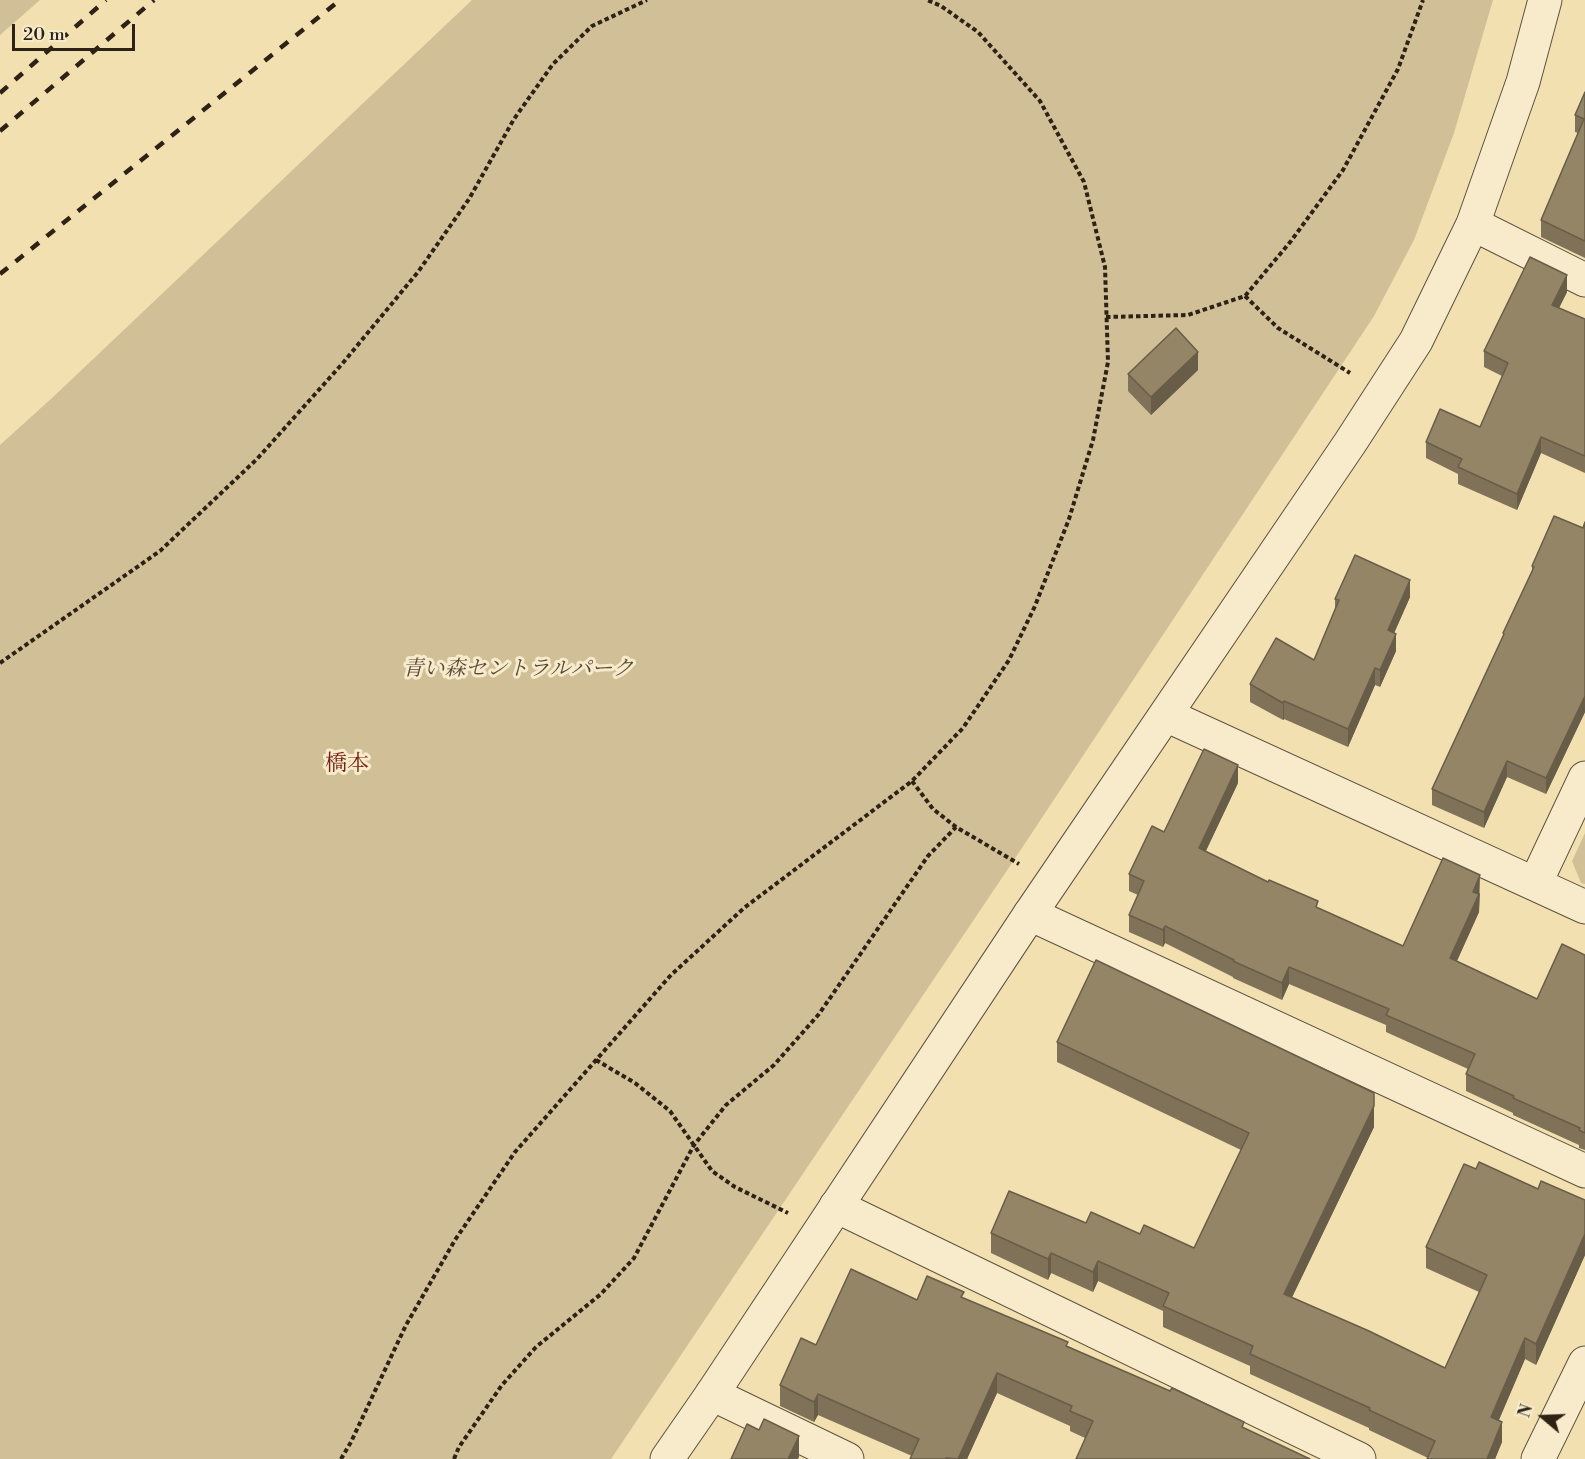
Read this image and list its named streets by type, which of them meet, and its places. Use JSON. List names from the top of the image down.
{
  "districts": ["橋本"],
  "parks": ["青い森セントラルパーク"],
  "scale_bar": "20 m",
  "north": "left"
}
